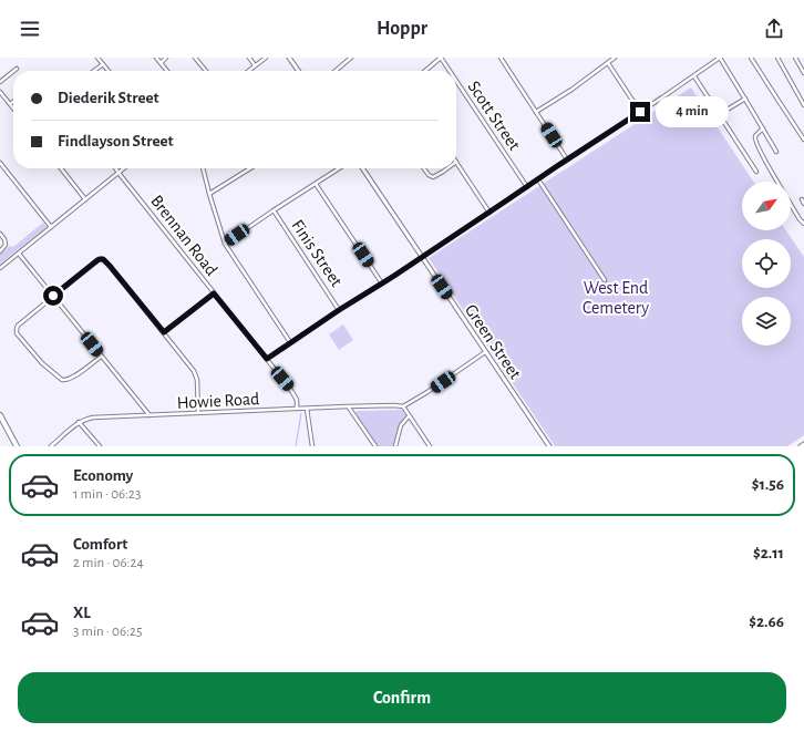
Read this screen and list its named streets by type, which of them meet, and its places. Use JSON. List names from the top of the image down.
{
  "streets": {
    "street": [
      "Scott Street",
      "Brennan Road",
      "Finis Street",
      "Green Street",
      "Howie Road"
    ]
  },
  "crossings": [
    ["Brennan Road", "Howie Road"]
  ],
  "parks": ["West End Cemetery"],
  "north": "top right",
  "page": {
    "header": "Hoppr",
    "banner": ["Diederik Street", "Findlayson Street"],
    "bubble": "4 min",
    "list": [
      {
        "name": "Economy",
        "note": "1 min · 06:23",
        "value": "$1.56"
      },
      {
        "name": "Comfort",
        "note": "2 min · 06:24",
        "value": "$2.11"
      },
      {
        "name": "XL",
        "note": "3 min · 06:25",
        "value": "$2.66"
      }
    ],
    "buttons": "Confirm"
  }
}
